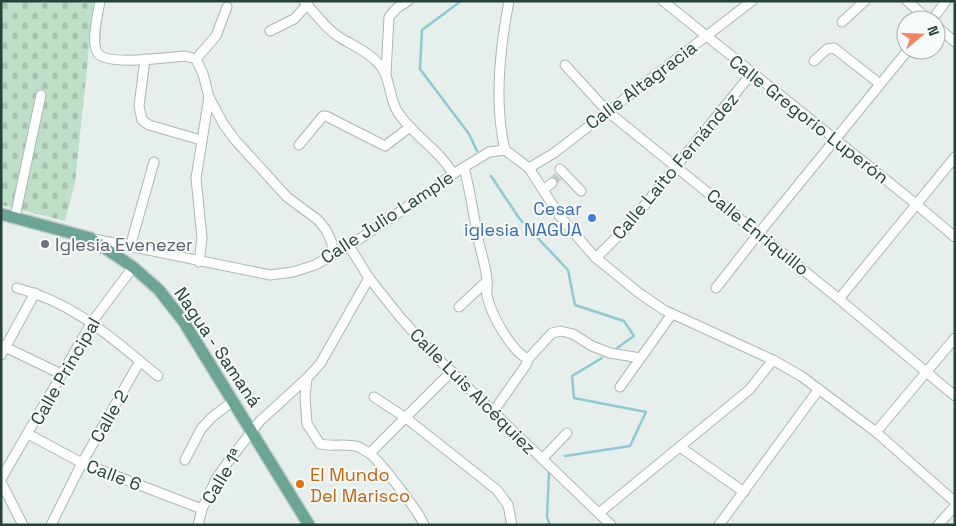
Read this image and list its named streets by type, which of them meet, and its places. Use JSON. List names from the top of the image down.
{
  "streets": {
    "main road": ["Nagua - Samaná"],
    "street": [
      "Calle Altagracia",
      "Calle Gregorio Luperón",
      "Calle Laito Fernández",
      "Calle Julio Lample",
      "Calle Enriquillo",
      "Calle Principal",
      "Calle Luis Alcéquiez",
      "Calle 2",
      "Calle 6",
      "Calle 1ª"
    ]
  },
  "crossings": [
    ["Calle Altagracia", "Calle Gregorio Luperón"],
    ["Calle Altagracia", "Calle Enriquillo"],
    ["Calle Gregorio Luperón", "Calle Laito Fernández"],
    ["Calle Laito Fernández", "Calle Enriquillo"],
    ["Calle Julio Lample", "Nagua - Samaná"],
    ["Calle Julio Lample", "Calle Luis Alcéquiez"],
    ["Nagua - Samaná", "Calle Principal"],
    ["Nagua - Samaná", "Calle 1ª"],
    ["Calle Principal", "Calle 6"],
    ["Calle Luis Alcéquiez", "Calle 1ª"],
    ["Calle 2", "Calle 6"],
    ["Calle 6", "Calle 1ª"]
  ],
  "places": ["Cesar iglesia NAGUA", "Iglesia Evenezer", "El Mundo Del Marisco"],
  "north": "right"
}
